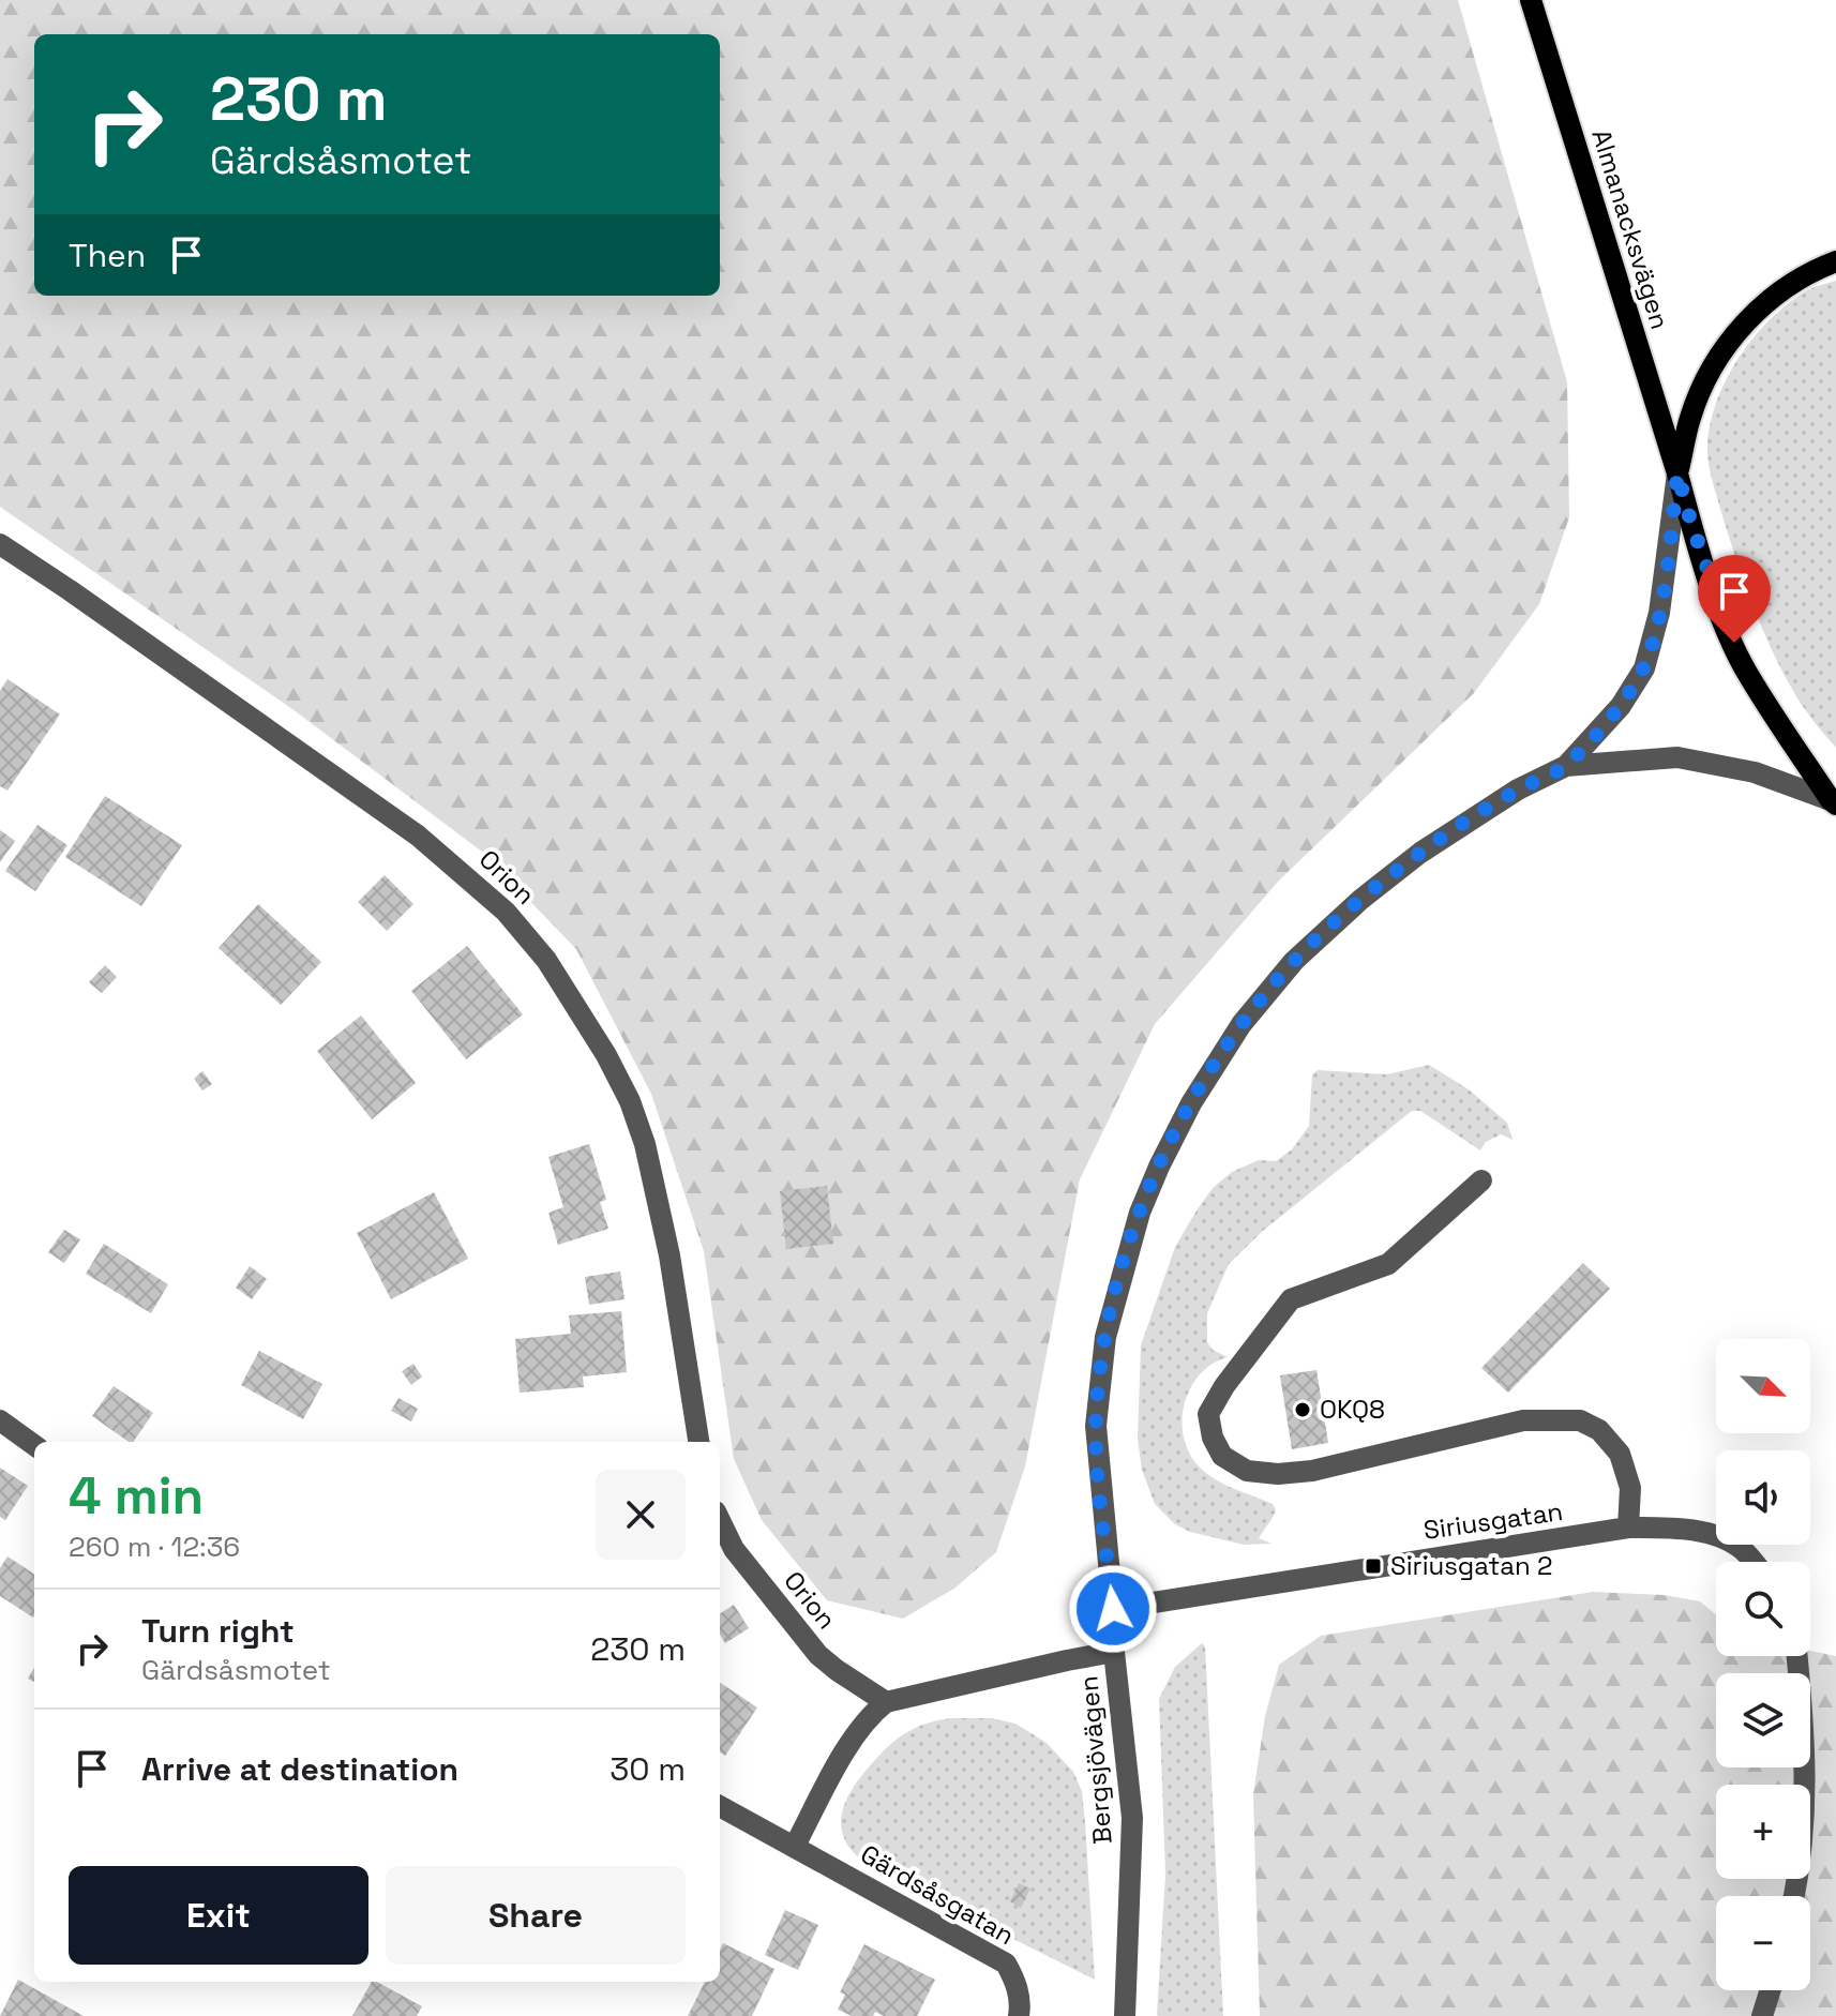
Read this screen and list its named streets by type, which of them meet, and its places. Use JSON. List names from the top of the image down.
{
  "streets": {
    "main road": ["Almanacksvägen"],
    "street": [
      "Orion",
      "Siriusgatan",
      "Bergsjövägen",
      "Gärdsåsgatan"
    ]
  },
  "crossings": [
    ["Almanacksvägen", "Bergsjövägen"],
    ["Siriusgatan", "Bergsjövägen"]
  ],
  "places": {
    "other": ["OKQ8"],
    "transit": ["Siriusgatan 2"]
  },
  "north": "bottom right",
  "page": {
    "turn": ["230 m", "Gärdsåsmotet"],
    "then": "Then",
    "map_buttons": ["+", "−"],
    "heading": ["4 min", "260 m · 12:36"],
    "list": [
      {
        "name": "Turn right",
        "note": "Gärdsåsmotet",
        "value": "230 m"
      },
      {
        "name": "Arrive at destination",
        "value": "30 m"
      }
    ],
    "buttons": ["Exit", "Share"]
  }
}
